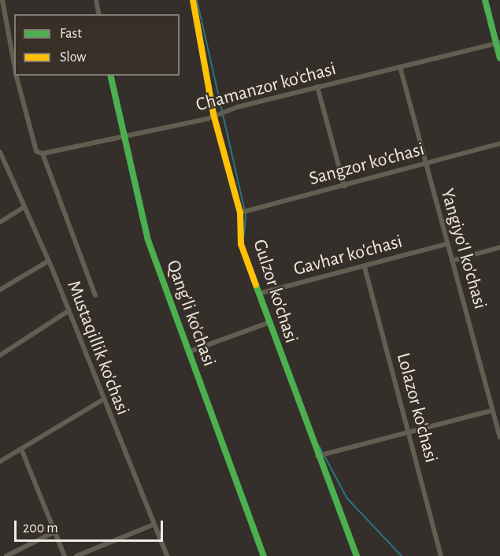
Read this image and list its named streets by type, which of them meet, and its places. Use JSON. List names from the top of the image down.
{
  "streets": {
    "street": [
      "Chamanzor ko'chasi",
      "Sangzor ko'chasi",
      "Yangiyo'l ko'chasi",
      "Gavhar ko'chasi",
      "Gulzor ko'chasi",
      "Qang'li ko'chasi",
      "Mustaqillik ko'chasi",
      "Lolazor ko'chasi"
    ]
  },
  "crossings": [
    ["Chamanzor ko'chasi", "Yangiyo'l ko'chasi"],
    ["Chamanzor ko'chasi", "Gulzor ko'chasi"],
    ["Chamanzor ko'chasi", "Qang'li ko'chasi"],
    ["Chamanzor ko'chasi", "Mustaqillik ko'chasi"],
    ["Sangzor ko'chasi", "Yangiyo'l ko'chasi"],
    ["Sangzor ko'chasi", "Gulzor ko'chasi"],
    ["Yangiyo'l ko'chasi", "Gavhar ko'chasi"],
    ["Gavhar ko'chasi", "Gulzor ko'chasi"],
    ["Gavhar ko'chasi", "Lolazor ko'chasi"]
  ],
  "legend": ["Fast", "Slow"],
  "scale_bar": "200 m"
}
